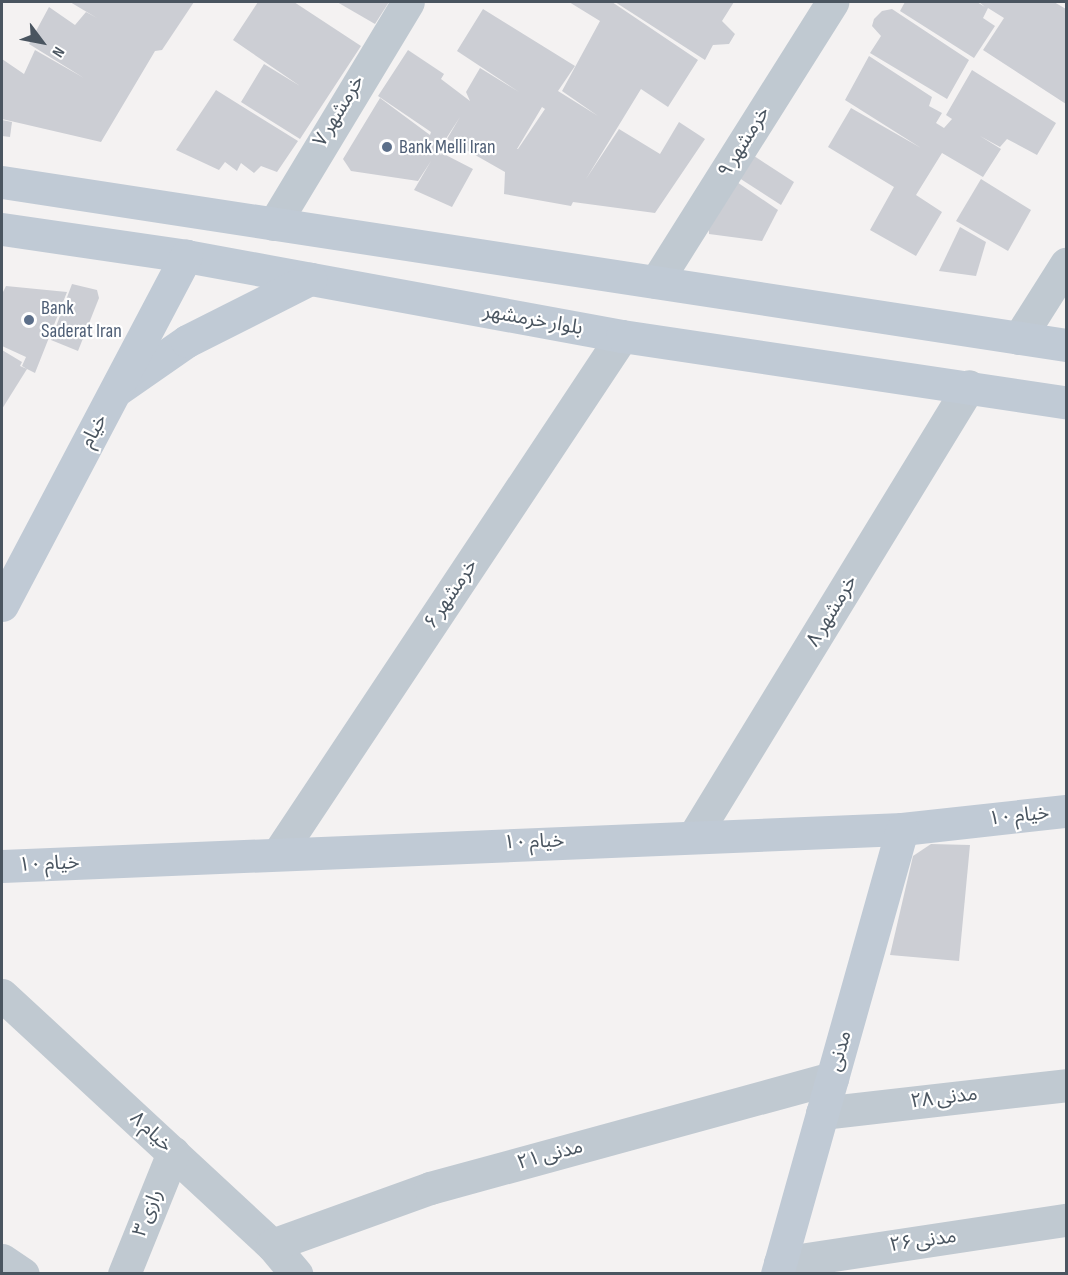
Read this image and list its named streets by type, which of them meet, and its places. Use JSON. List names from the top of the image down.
{
  "streets": {
    "main road": [
      "بلوار خرمشهر",
      "خیام",
      "خیام ۱۰",
      "مدنی"
    ],
    "street": [
      "خرمشهر ۷",
      "خرمشهر ۹",
      "خرمشهر ۶",
      "خرمشهر ۸",
      "مدنی ۲۸",
      "خیام ۸",
      "مدنی ۲۱",
      "رازی ۳",
      "مدنی ۲۶"
    ]
  },
  "crossings": [
    ["بلوار خرمشهر", "خیام"],
    ["بلوار خرمشهر", "خرمشهر ۶"],
    ["بلوار خرمشهر", "خرمشهر ۸"],
    ["خرمشهر ۶", "خیام ۱۰"],
    ["خرمشهر ۸", "خیام ۱۰"],
    ["خیام ۱۰", "مدنی"],
    ["مدنی", "مدنی ۲۸"],
    ["مدنی", "مدنی ۲۱"],
    ["مدنی", "مدنی ۲۶"],
    ["خیام ۸", "مدنی ۲۱"],
    ["خیام ۸", "رازی ۳"]
  ],
  "places": ["Bank Melli Iran", "Bank Saderat Iran"],
  "north": "bottom right"
}
